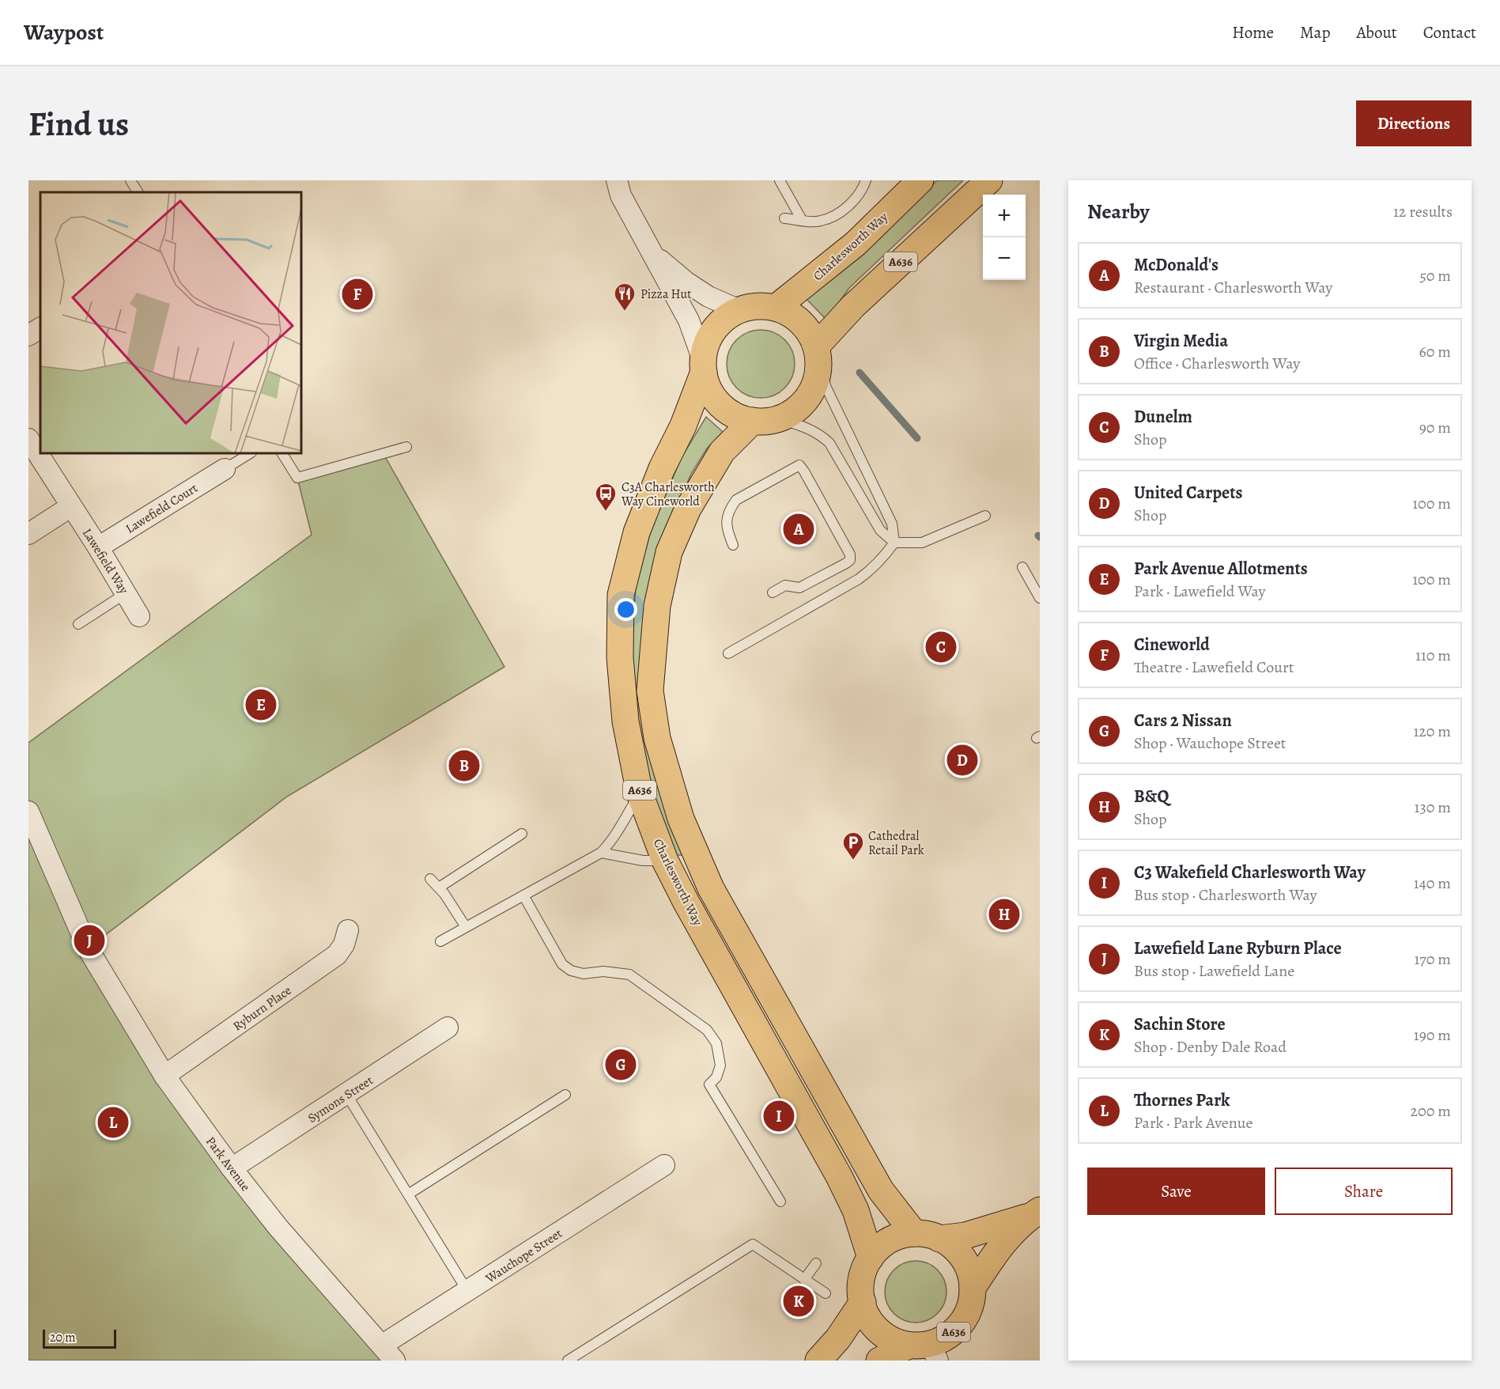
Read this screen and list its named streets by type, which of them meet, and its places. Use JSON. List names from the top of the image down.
{
  "streets": {
    "main road": ["Charlesworth Way", "A636"],
    "street": [
      "Lawefield Court",
      "Lawefield Way",
      "Ryburn Place",
      "Symons Street",
      "Park Avenue",
      "Wauchope Street"
    ]
  },
  "crossings": [
    ["Charlesworth Way", "A636"],
    ["Lawefield Court", "Lawefield Way"],
    ["Ryburn Place", "Park Avenue"],
    ["Symons Street", "Park Avenue"],
    ["Park Avenue", "Wauchope Street"]
  ],
  "places": {
    "restaurant": ["Pizza Hut"],
    "bus stop": ["C3A Charlesworth Way Cineworld"],
    "parking": ["Cathedral Retail Park"]
  },
  "scale_bar": "20 m",
  "page": {
    "header": "Waypost",
    "nav": [
      "Home",
      "Map",
      "About",
      "Contact"
    ],
    "buttons": [
      "Directions",
      ["Save", "Share"]
    ],
    "title": "Find us",
    "heading": ["Nearby", "12 results"],
    "map_buttons": ["+", "−"],
    "list": [
      {
        "mark": "A",
        "name": "McDonald's",
        "note": "Restaurant · Charlesworth Way",
        "value": "50 m"
      },
      {
        "mark": "B",
        "name": "Virgin Media",
        "note": "Office · Charlesworth Way",
        "value": "60 m"
      },
      {
        "mark": "C",
        "name": "Dunelm",
        "note": "Shop",
        "value": "90 m"
      },
      {
        "mark": "D",
        "name": "United Carpets",
        "note": "Shop",
        "value": "100 m"
      },
      {
        "mark": "E",
        "name": "Park Avenue Allotments",
        "note": "Park · Lawefield Way",
        "value": "100 m"
      },
      {
        "mark": "F",
        "name": "Cineworld",
        "note": "Theatre · Lawefield Court",
        "value": "110 m"
      },
      {
        "mark": "G",
        "name": "Cars 2 Nissan",
        "note": "Shop · Wauchope Street",
        "value": "120 m"
      },
      {
        "mark": "H",
        "name": "B&Q",
        "note": "Shop",
        "value": "130 m"
      },
      {
        "mark": "I",
        "name": "C3 Wakefield Charlesworth Way",
        "note": "Bus stop · Charlesworth Way",
        "value": "140 m"
      },
      {
        "mark": "J",
        "name": "Lawefield Lane Ryburn Place",
        "note": "Bus stop · Lawefield Lane",
        "value": "170 m"
      },
      {
        "mark": "K",
        "name": "Sachin Store",
        "note": "Shop · Denby Dale Road",
        "value": "190 m"
      },
      {
        "mark": "L",
        "name": "Thornes Park",
        "note": "Park · Park Avenue",
        "value": "200 m"
      }
    ],
    "pins": [
      "F",
      "A",
      "C",
      "E",
      "D",
      "B",
      "H",
      "J",
      "G",
      "I",
      "L",
      "K"
    ],
    "scale": "20 m"
  }
}
